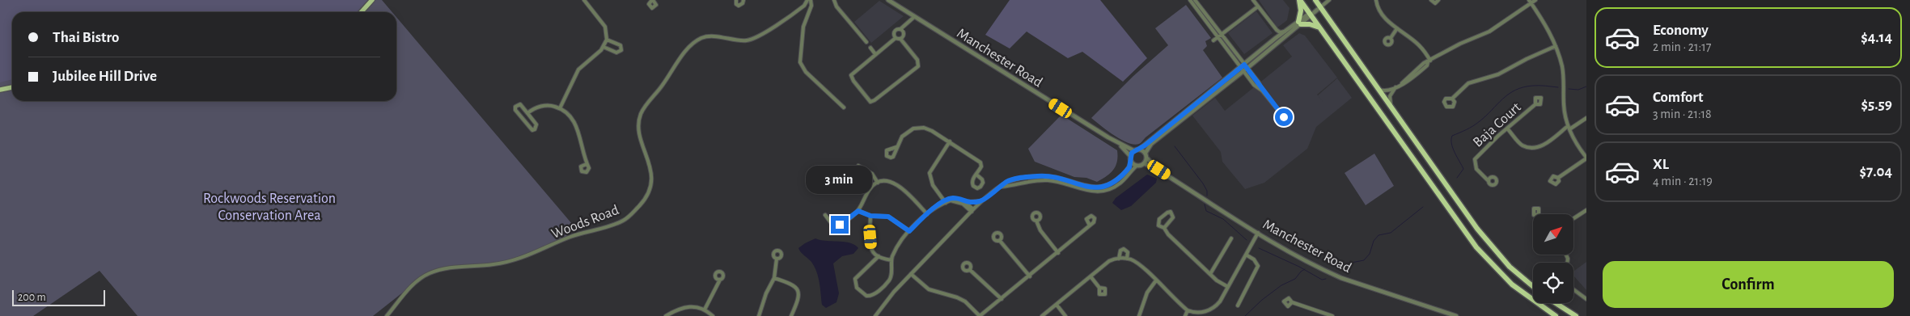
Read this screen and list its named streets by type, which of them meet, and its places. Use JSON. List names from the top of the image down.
{
  "streets": {
    "street": ["Manchester Road", "Baja Court", "Woods Road"]
  },
  "parks": ["Rockwoods Reservation Conservation Area"],
  "scale_bar": "200 m",
  "north": "top right",
  "page": {
    "list": [
      {
        "name": "Economy",
        "note": "2 min · 21:17",
        "value": "$4.14"
      },
      {
        "name": "Comfort",
        "note": "3 min · 21:18",
        "value": "$5.59"
      },
      {
        "name": "XL",
        "note": "4 min · 21:19",
        "value": "$7.04"
      }
    ],
    "banner": ["Thai Bistro", "Jubilee Hill Drive"],
    "bubble": "3 min",
    "buttons": "Confirm",
    "scale": "200 m"
  }
}
